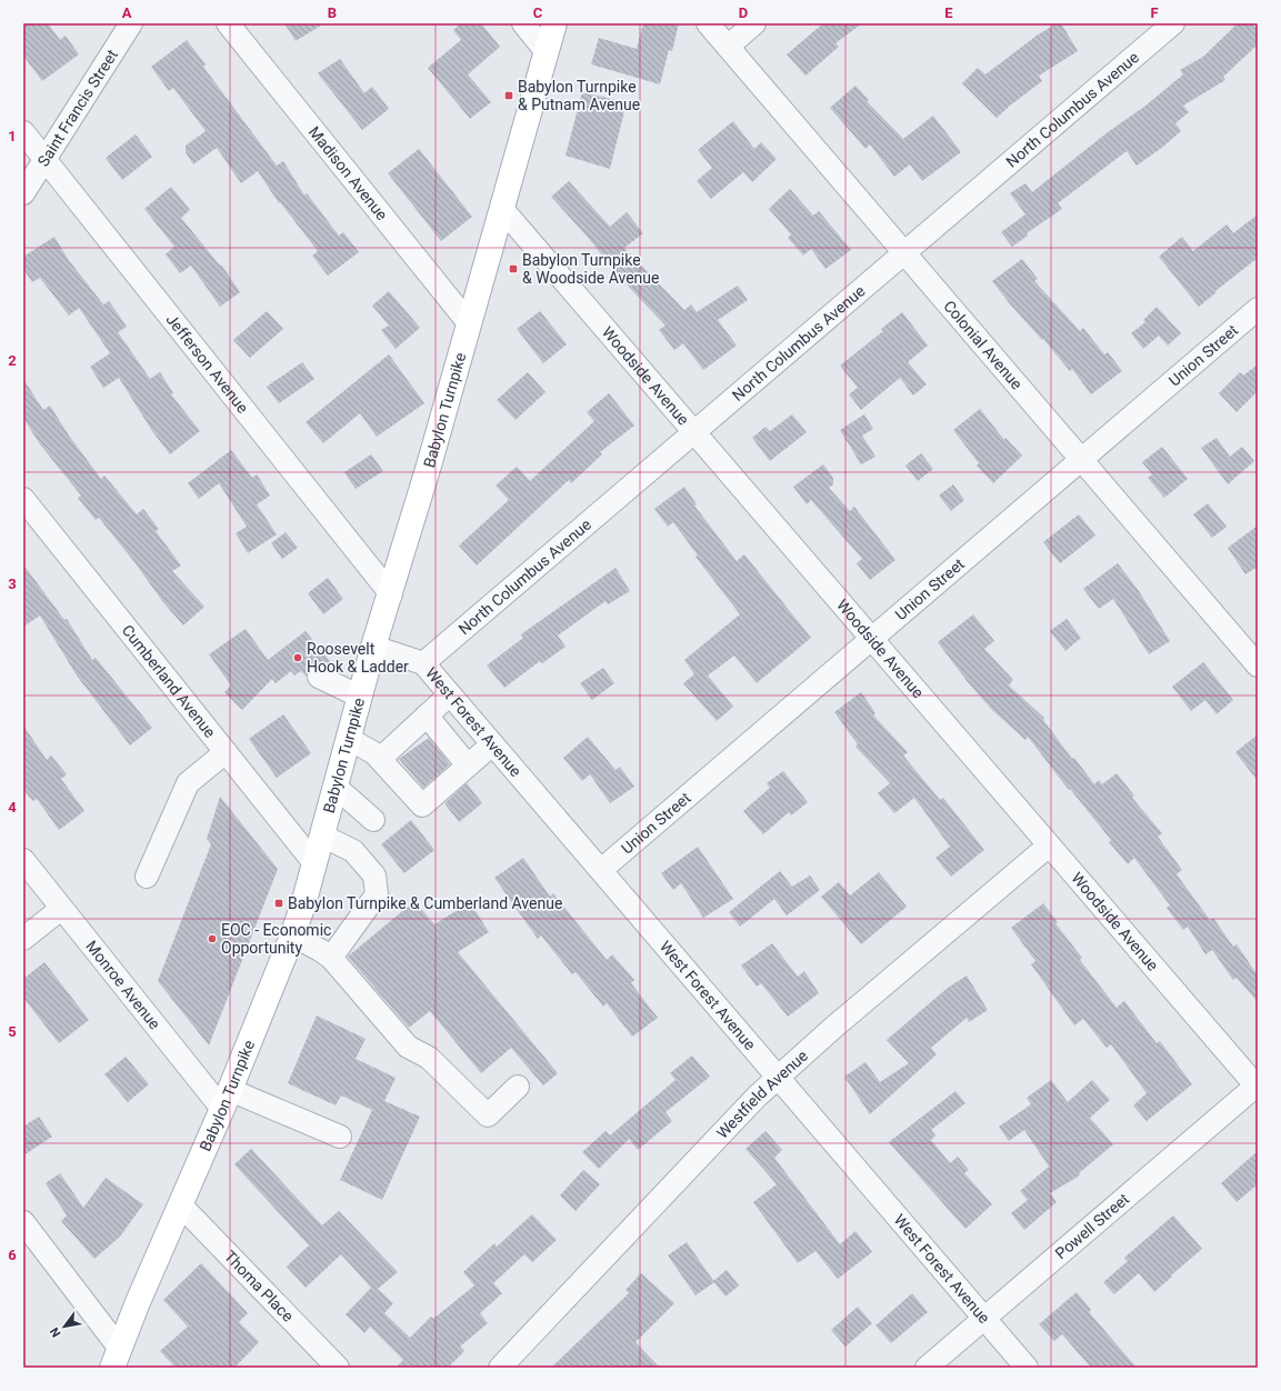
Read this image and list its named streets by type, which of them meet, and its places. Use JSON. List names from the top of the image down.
{
  "streets": {
    "main road": ["Babylon Turnpike"],
    "street": [
      "Saint Francis Street",
      "North Columbus Avenue",
      "Madison Avenue",
      "Colonial Avenue",
      "Union Street",
      "Jefferson Avenue",
      "Woodside Avenue",
      "Cumberland Avenue",
      "West Forest Avenue",
      "Monroe Avenue",
      "Westfield Avenue",
      "Powell Street",
      "Thoma Place"
    ]
  },
  "crossings": [
    ["Saint Francis Street", "Jefferson Avenue"],
    ["North Columbus Avenue", "Colonial Avenue"],
    ["North Columbus Avenue", "Woodside Avenue"],
    ["North Columbus Avenue", "West Forest Avenue"],
    ["Madison Avenue", "Babylon Turnpike"],
    ["Colonial Avenue", "Union Street"],
    ["Union Street", "Woodside Avenue"],
    ["Union Street", "West Forest Avenue"],
    ["Jefferson Avenue", "Babylon Turnpike"],
    ["Woodside Avenue", "Babylon Turnpike"],
    ["Woodside Avenue", "Westfield Avenue"],
    ["Woodside Avenue", "Powell Street"],
    ["Babylon Turnpike", "Cumberland Avenue"],
    ["Babylon Turnpike", "West Forest Avenue"],
    ["Babylon Turnpike", "Monroe Avenue"],
    ["Babylon Turnpike", "Thoma Place"],
    ["West Forest Avenue", "Westfield Avenue"],
    ["West Forest Avenue", "Powell Street"]
  ],
  "places": {
    "transit": ["Babylon Turnpike & Putnam Avenue", "Babylon Turnpike & Woodside Avenue", "Babylon Turnpike & Cumberland Avenue"],
    "other": ["Roosevelt Hook & Ladder", "EOC - Economic Opportunity"]
  },
  "north": "bottom left",
  "grid": {
    "columns": [
      "A",
      "B",
      "C",
      "D",
      "E",
      "F"
    ],
    "rows": [
      "1",
      "2",
      "3",
      "4",
      "5",
      "6"
    ]
  }
}
